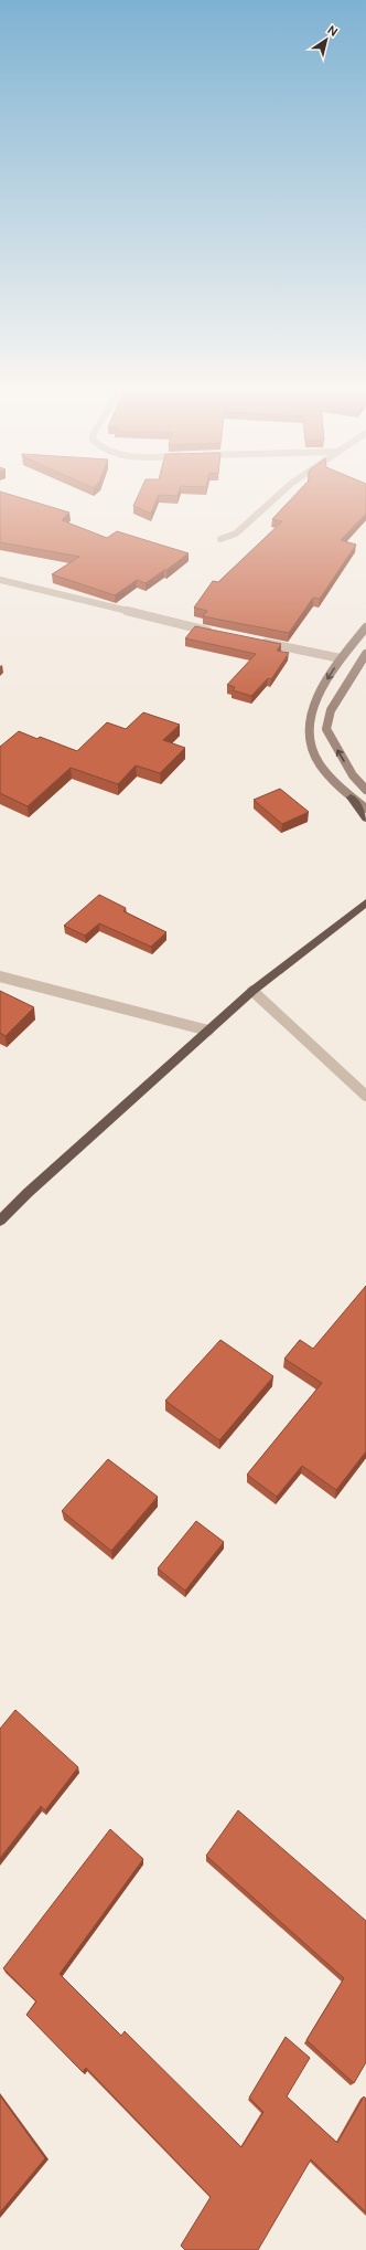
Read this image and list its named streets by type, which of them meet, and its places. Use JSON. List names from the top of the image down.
{
  "north": "top right"
}
